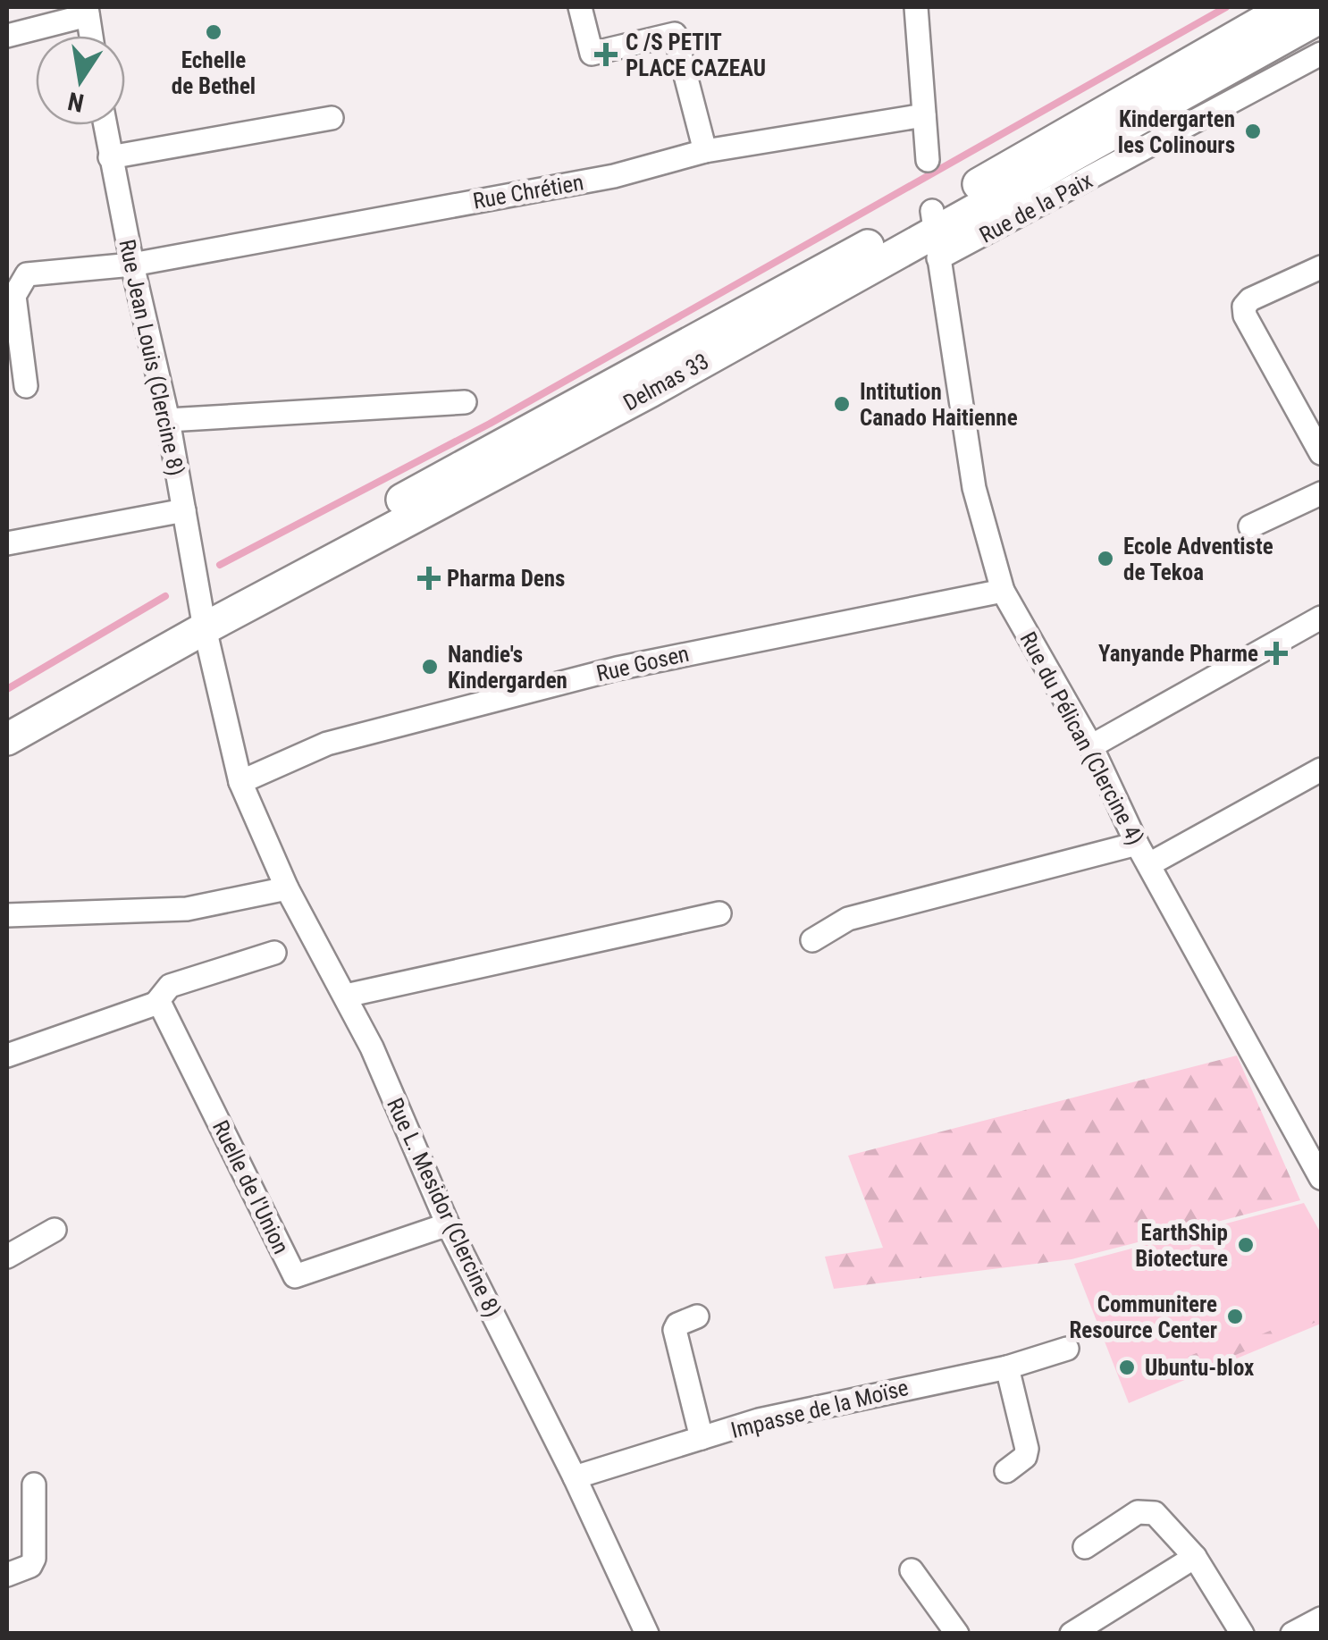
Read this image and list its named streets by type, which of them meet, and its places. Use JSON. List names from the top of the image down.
{
  "streets": {
    "main road": ["Delmas 33"],
    "street": [
      "Rue Chrétien",
      "Rue de la Paix",
      "Rue Jean Louis (Clercine 8)",
      "Rue Gosen",
      "Rue du Pélican (Clercine 4)",
      "Ruelle de l'Union",
      "Rue L. Mesidor (Clercine 8)",
      "Impasse de la Moïse"
    ]
  },
  "crossings": [
    ["Rue Chrétien", "Rue Jean Louis (Clercine 8)"],
    ["Rue de la Paix", "Delmas 33"],
    ["Rue de la Paix", "Rue du Pélican (Clercine 4)"],
    ["Rue Jean Louis (Clercine 8)", "Delmas 33"],
    ["Rue Jean Louis (Clercine 8)", "Rue Gosen"],
    ["Rue Jean Louis (Clercine 8)", "Rue L. Mesidor (Clercine 8)"],
    ["Delmas 33", "Rue du Pélican (Clercine 4)"],
    ["Rue Gosen", "Rue du Pélican (Clercine 4)"],
    ["Rue Gosen", "Rue L. Mesidor (Clercine 8)"],
    ["Ruelle de l'Union", "Rue L. Mesidor (Clercine 8)"],
    ["Rue L. Mesidor (Clercine 8)", "Impasse de la Moïse"]
  ],
  "places": {
    "other": [
      "Echelle de Bethel",
      "Kindergarten les Colinours",
      "Intitution Canado Haitienne",
      "Ecole Adventiste de Tekoa",
      "Nandie's Kindergarden",
      "EarthShip Biotecture",
      "Communitere Resource Center",
      "Ubuntu-blox"
    ],
    "health": ["C /S PETIT PLACE CAZEAU", "Pharma Dens", "Yanyande Pharme"]
  },
  "north": "bottom"
}
